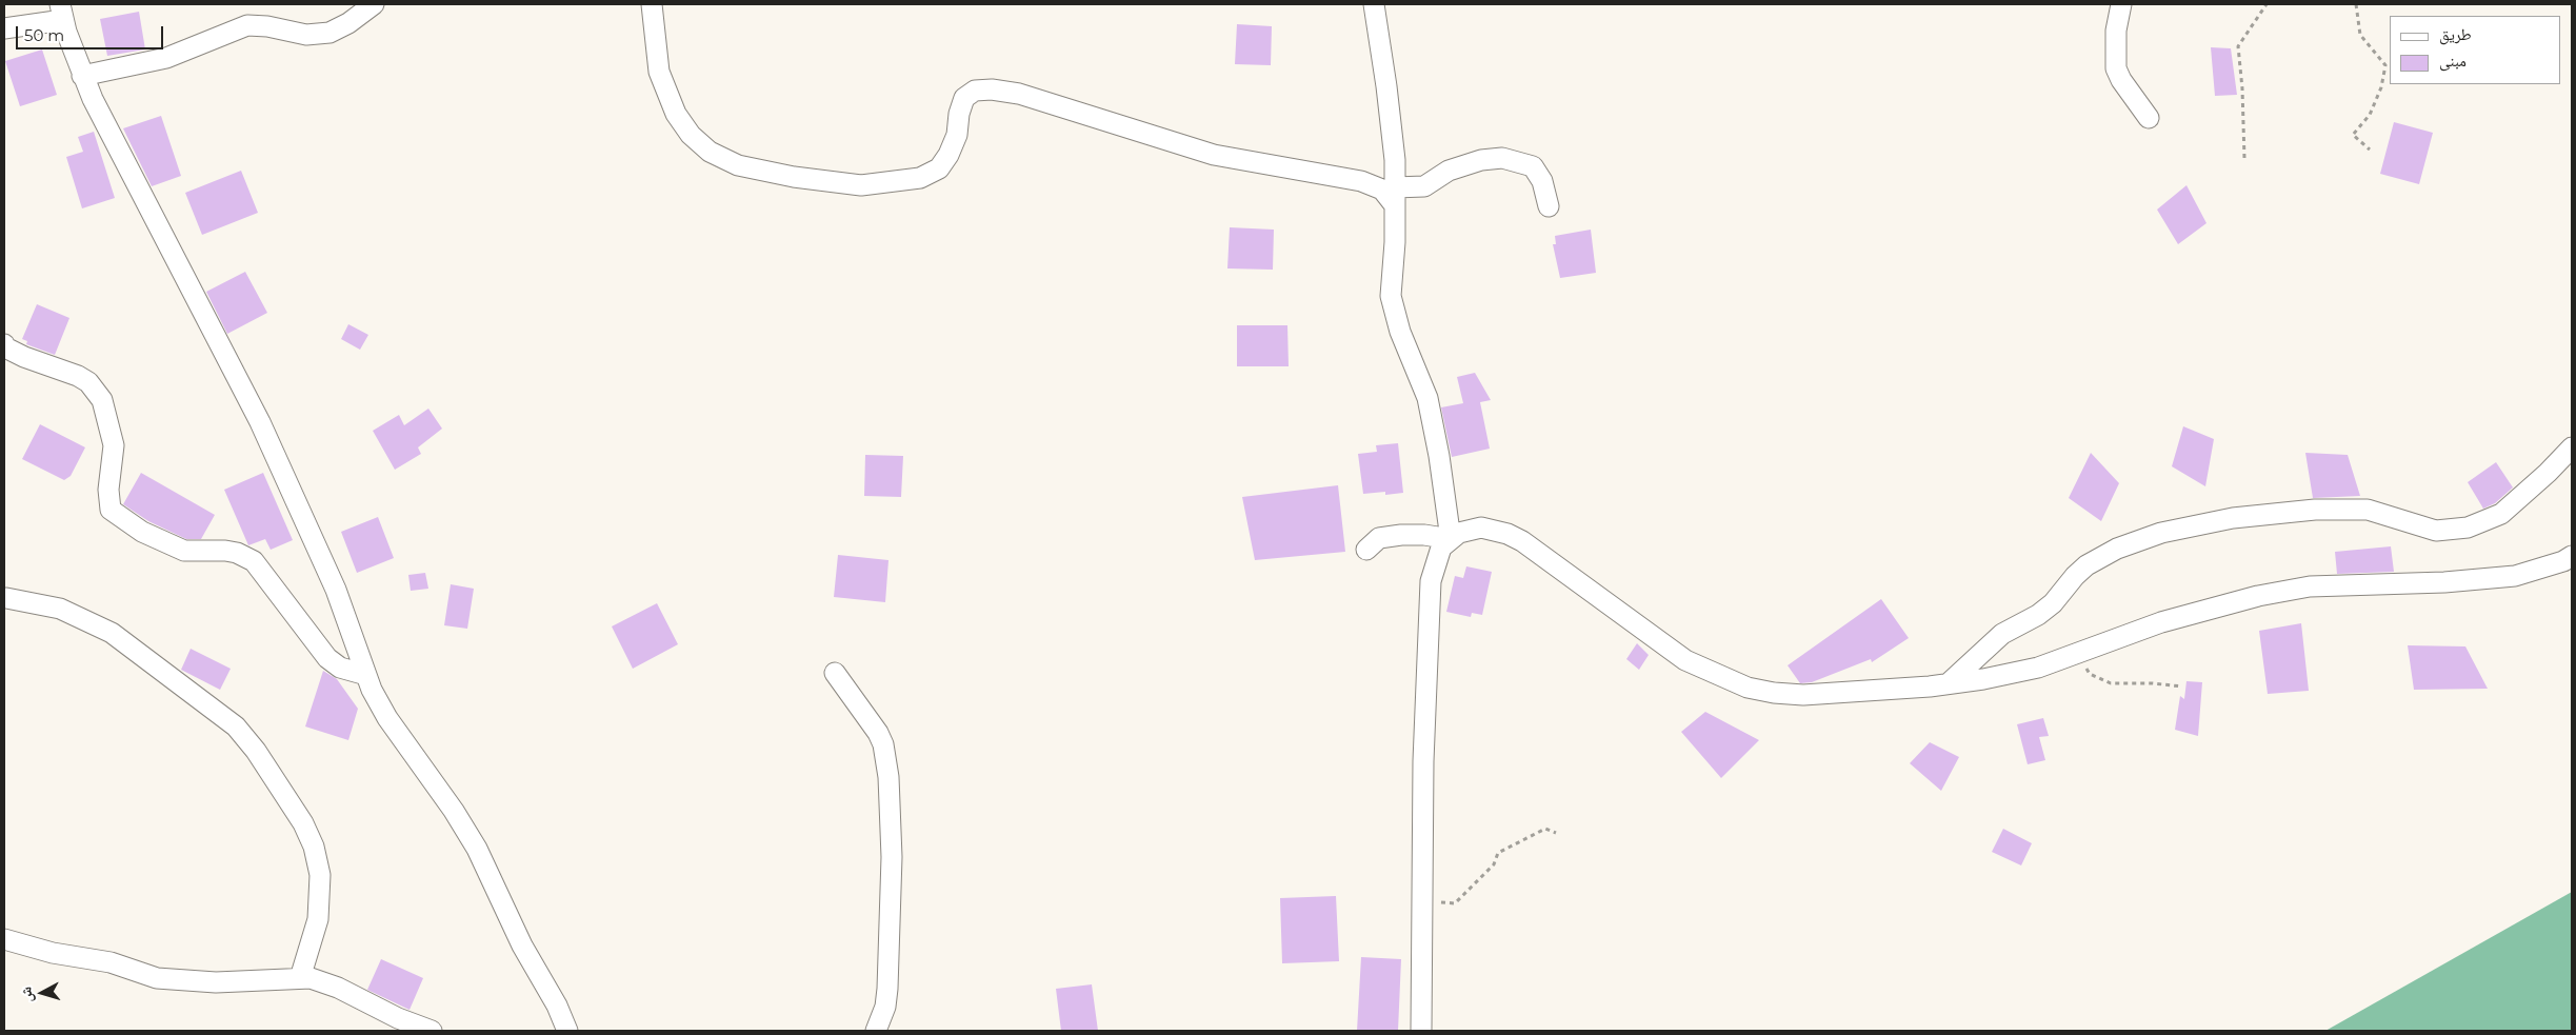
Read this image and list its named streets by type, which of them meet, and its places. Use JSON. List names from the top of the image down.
{
  "legend": ["طريق", "مبنى"],
  "scale_bar": "50 m",
  "north": "left"
}
